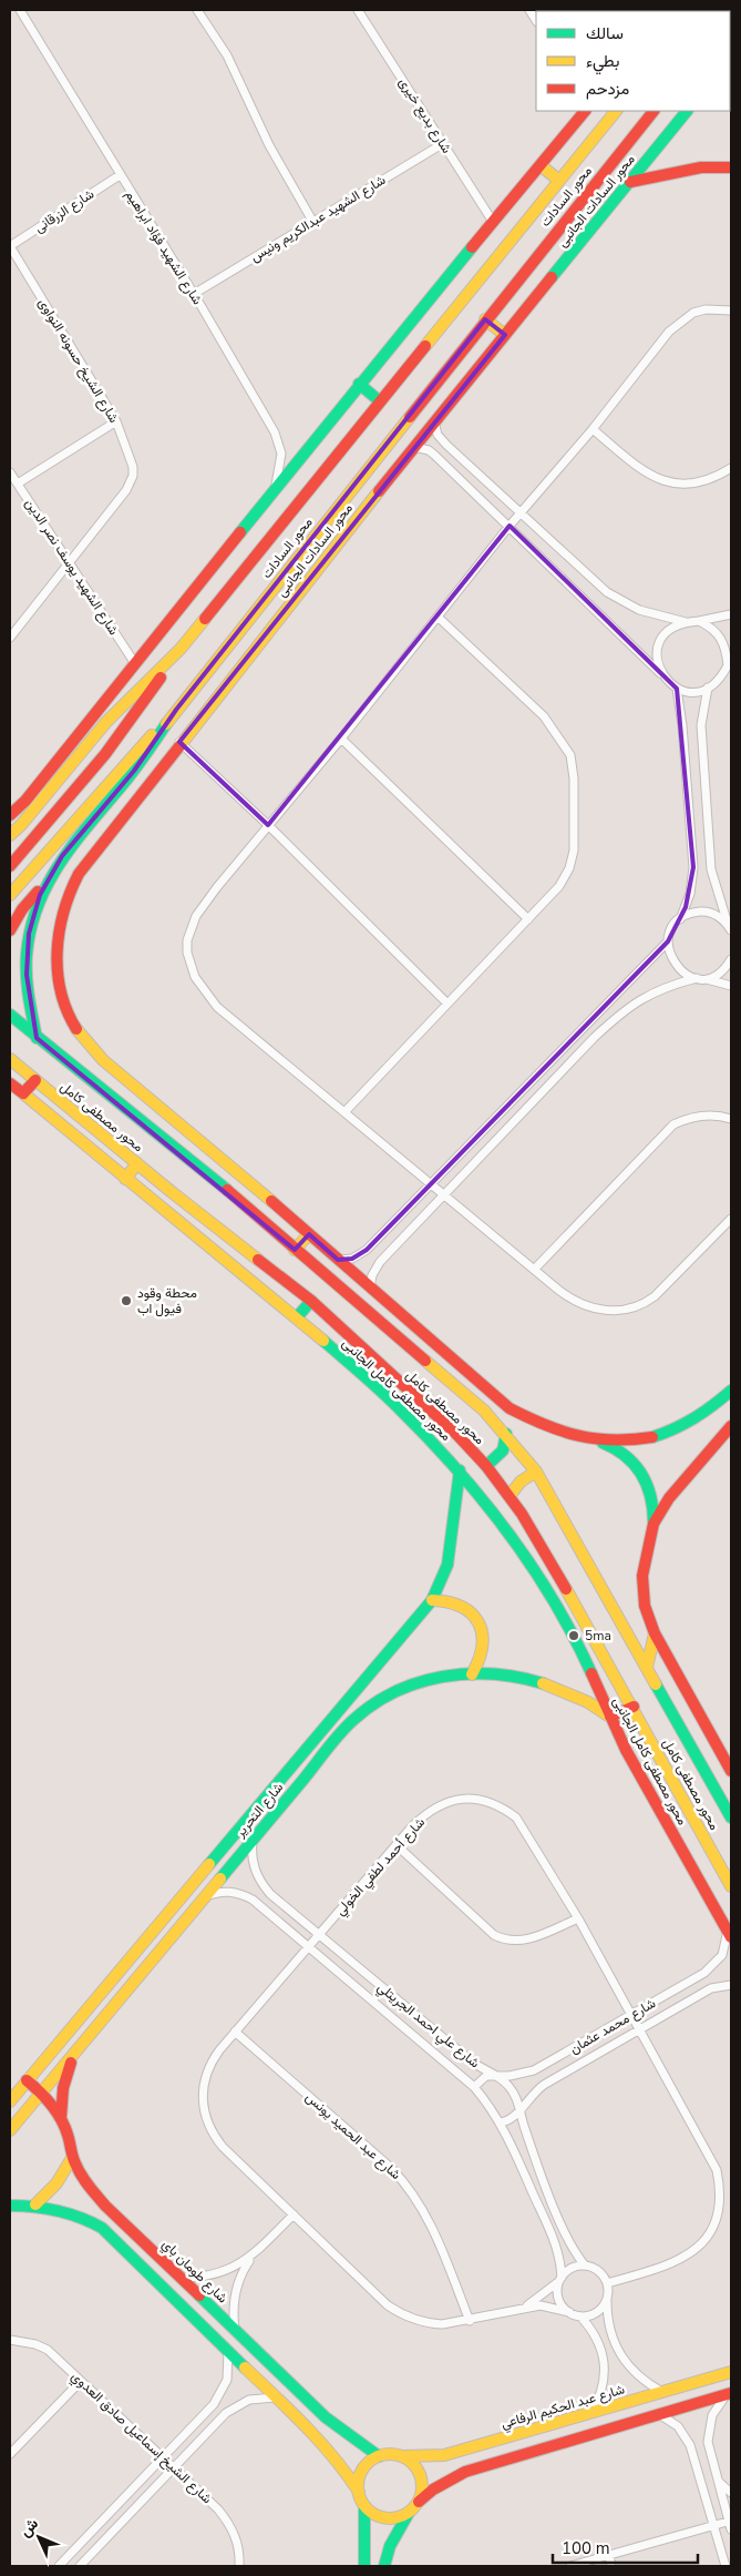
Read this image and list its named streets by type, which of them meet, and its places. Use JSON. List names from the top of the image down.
{
  "streets": {
    "street": [
      "شارع بديع خيرى",
      "محور السادات",
      "محور السادات الجانبى",
      "شارع الزرقانى",
      "شارع الشهيد عبدالكريم ونيس",
      "شارع الشهيد فؤاد ابراهيم",
      "شارع الشيخ حسونه النواوى",
      "شارع الشهيد يوسف نصر الدين",
      "محور مصطفى كامل",
      "محور مصطفى كامل الجانبى",
      "شارع التحرير",
      "شارع أحمد لطفي الخولي",
      "شارع علي احمد الجريتلي",
      "شارع محمد عثمان",
      "شارع عبد الحميد يونس",
      "شارع طومان باي",
      "شارع عبد الحكيم الرفاعي",
      "شارع الشيخ إسماعيل صادق العدوي"
    ]
  },
  "crossings": [
    ["شارع بديع خيرى", "شارع الشهيد عبدالكريم ونيس"],
    ["محور السادات", "محور مصطفى كامل"],
    ["شارع الزرقانى", "شارع الشهيد فؤاد ابراهيم"],
    ["شارع الزرقانى", "شارع الشيخ حسونه النواوى"],
    ["شارع الشهيد عبدالكريم ونيس", "شارع الشهيد فؤاد ابراهيم"],
    ["شارع الشيخ حسونه النواوى", "شارع الشهيد يوسف نصر الدين"],
    ["محور مصطفى كامل الجانبى", "شارع التحرير"],
    ["محور مصطفى كامل الجانبى", "شارع محمد عثمان"],
    ["شارع التحرير", "شارع علي احمد الجريتلي"],
    ["شارع التحرير", "شارع طومان باي"],
    ["شارع أحمد لطفي الخولي", "شارع علي احمد الجريتلي"],
    ["شارع أحمد لطفي الخولي", "شارع محمد عثمان"],
    ["شارع أحمد لطفي الخولي", "شارع عبد الحميد يونس"],
    ["شارع علي احمد الجريتلي", "شارع محمد عثمان"],
    ["شارع طومان باي", "شارع عبد الحكيم الرفاعي"]
  ],
  "places": ["محطة وقود فيول اب", "5ma"],
  "legend": ["سالك", "بطيء", "مزدحم"],
  "scale_bar": "100 m",
  "north": "top left"
}
